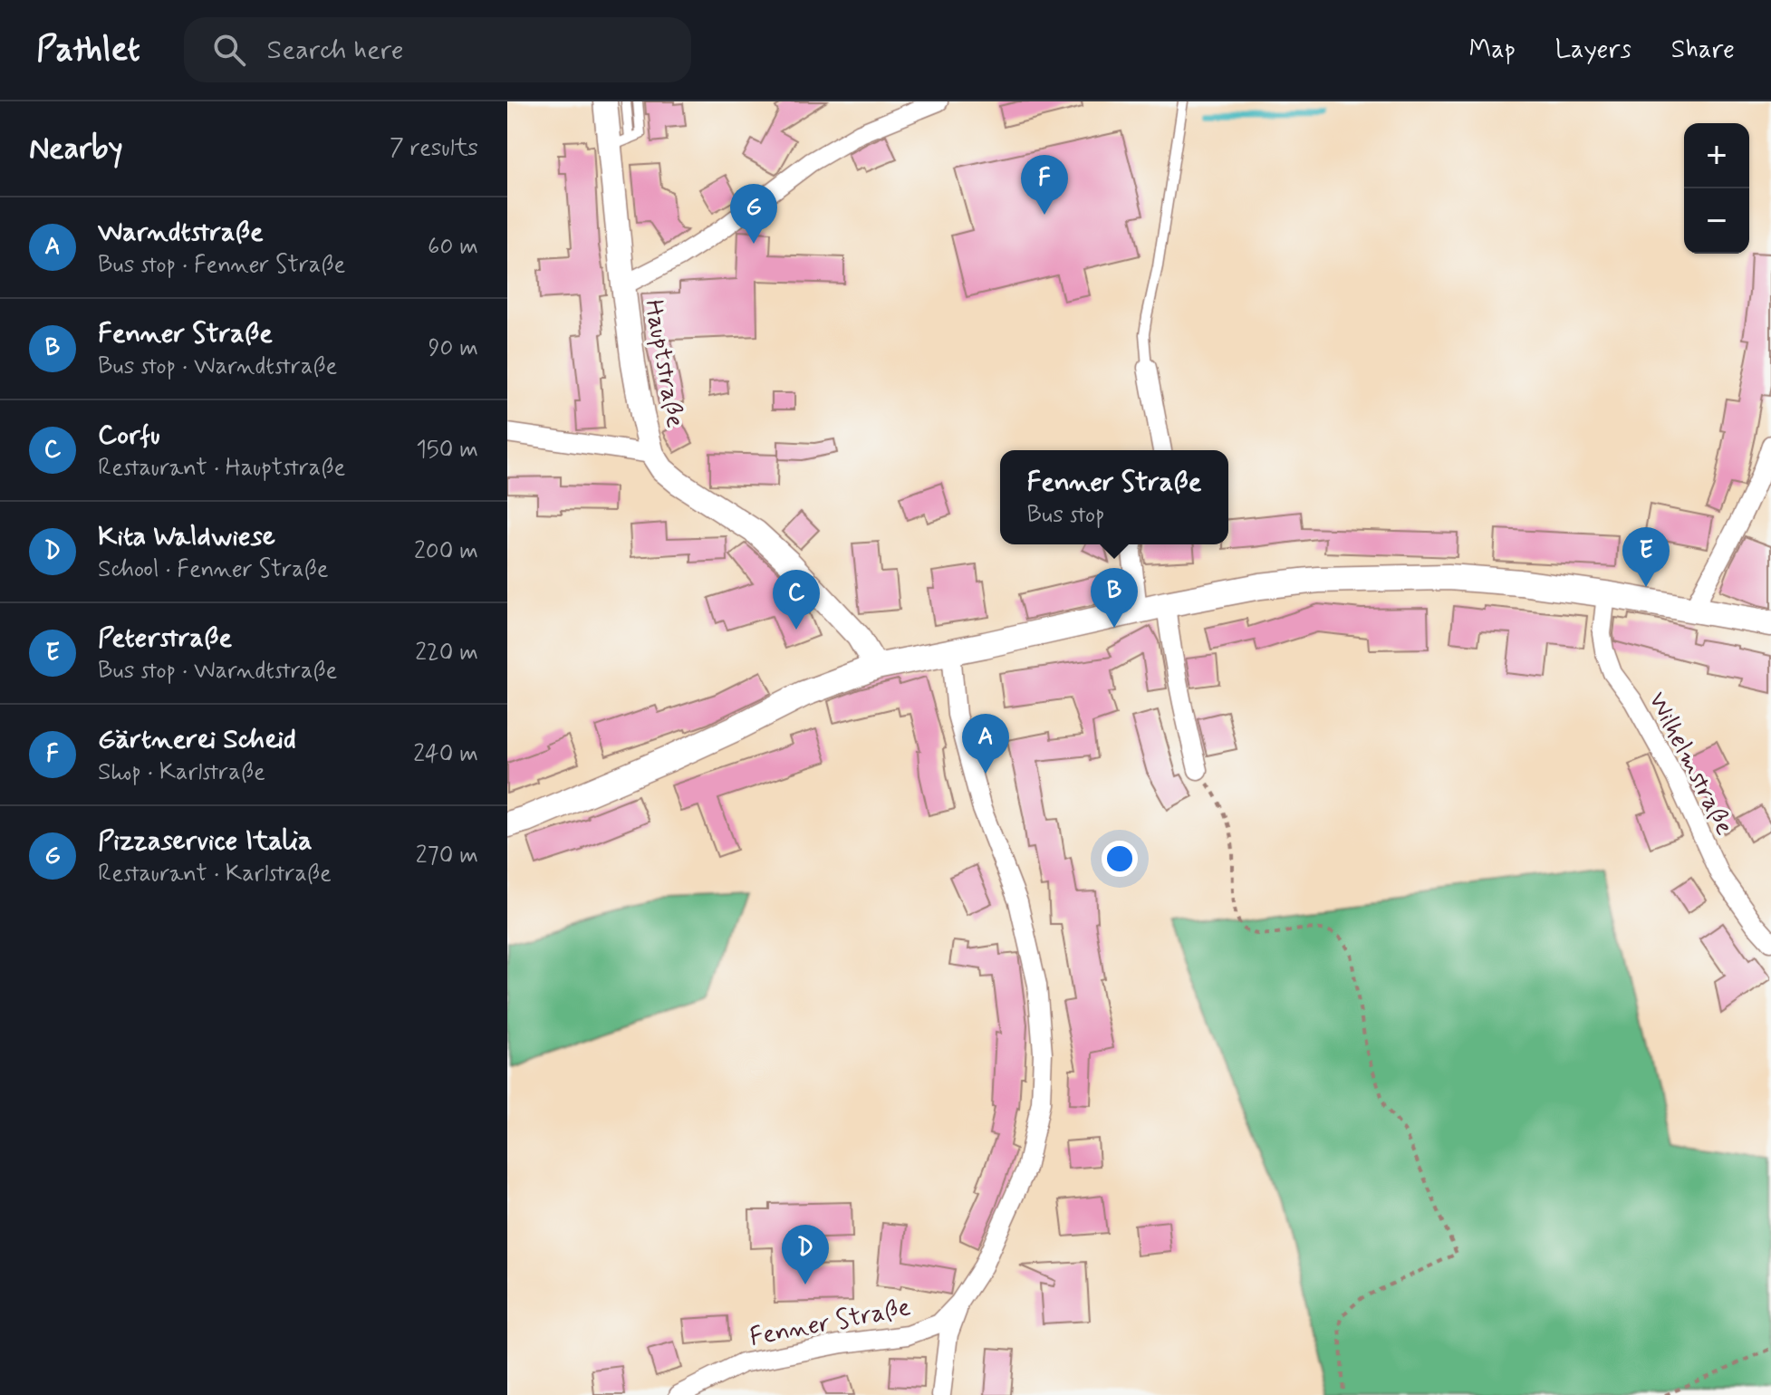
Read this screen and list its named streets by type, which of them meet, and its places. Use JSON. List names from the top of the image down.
{
  "streets": {
    "street": ["Hauptstraße", "Wilhelmstraße", "Fenner Straße"]
  },
  "page": {
    "header": "Pathlet",
    "search": "Search here",
    "nav": ["Map", "Layers", "Share"],
    "heading": ["Nearby", "7 results"],
    "map_buttons": ["+", "−"],
    "pins": [
      "F",
      "G",
      "E",
      "B",
      "C",
      "A",
      "D"
    ],
    "list": [
      {
        "mark": "A",
        "name": "Warndtstraße",
        "note": "Bus stop · Fenner Straße",
        "value": "60 m"
      },
      {
        "mark": "B",
        "name": "Fenner Straße",
        "note": "Bus stop · Warndtstraße",
        "value": "90 m"
      },
      {
        "mark": "C",
        "name": "Corfu",
        "note": "Restaurant · Hauptstraße",
        "value": "150 m"
      },
      {
        "mark": "D",
        "name": "Kita Waldwiese",
        "note": "School · Fenner Straße",
        "value": "200 m"
      },
      {
        "mark": "E",
        "name": "Peterstraße",
        "note": "Bus stop · Warndtstraße",
        "value": "220 m"
      },
      {
        "mark": "F",
        "name": "Gärtnerei Scheid",
        "note": "Shop · Karlstraße",
        "value": "240 m"
      },
      {
        "mark": "G",
        "name": "Pizzaservice Italia",
        "note": "Restaurant · Karlstraße",
        "value": "270 m"
      }
    ],
    "popup": ["Fenner Straße", "Bus stop"]
  }
}
